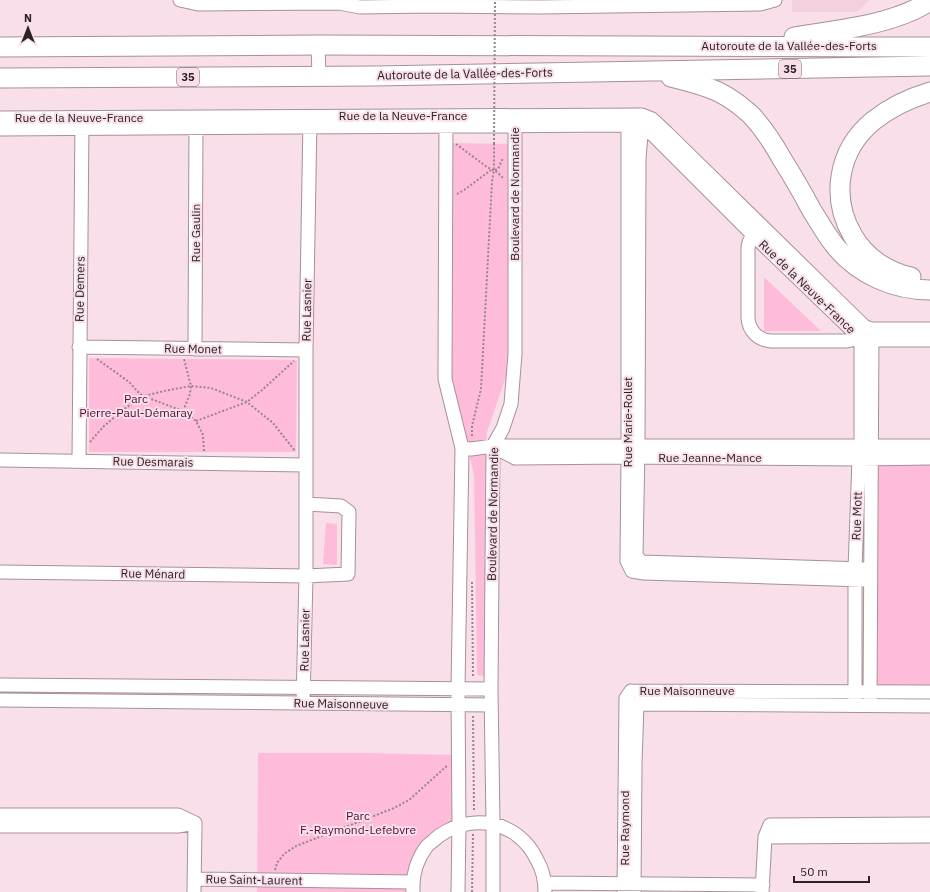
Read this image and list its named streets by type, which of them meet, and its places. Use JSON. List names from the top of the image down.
{
  "streets": {
    "highway": ["Autoroute de la Vallée-des-Forts", "35"],
    "street": [
      "Rue de la Neuve-France",
      "Boulevard de Normandie",
      "Rue Gaulin",
      "Rue Demers",
      "Rue Lasnier",
      "Rue Monet",
      "Rue Marie-Rollet",
      "Rue Jeanne-Mance",
      "Rue Desmarais",
      "Rue Mott",
      "Rue Ménard",
      "Rue Maisonneuve",
      "Rue Raymond",
      "Rue Saint-Laurent"
    ]
  },
  "crossings": [
    ["Rue de la Neuve-France", "Boulevard de Normandie"],
    ["Rue de la Neuve-France", "Rue Gaulin"],
    ["Rue de la Neuve-France", "Rue Demers"],
    ["Rue de la Neuve-France", "Rue Lasnier"],
    ["Rue de la Neuve-France", "Rue Marie-Rollet"],
    ["Rue de la Neuve-France", "Rue Mott"],
    ["Boulevard de Normandie", "Rue Jeanne-Mance"],
    ["Boulevard de Normandie", "Rue Maisonneuve"],
    ["Boulevard de Normandie", "Rue Saint-Laurent"],
    ["Rue Gaulin", "Rue Monet"],
    ["Rue Demers", "Rue Monet"],
    ["Rue Demers", "Rue Desmarais"],
    ["Rue Lasnier", "Rue Monet"],
    ["Rue Lasnier", "Rue Desmarais"],
    ["Rue Lasnier", "Rue Ménard"],
    ["Rue Lasnier", "Rue Maisonneuve"],
    ["Rue Marie-Rollet", "Rue Jeanne-Mance"],
    ["Rue Marie-Rollet", "Rue Mott"],
    ["Rue Jeanne-Mance", "Rue Mott"],
    ["Rue Mott", "Rue Maisonneuve"],
    ["Rue Maisonneuve", "Rue Raymond"],
    ["Rue Raymond", "Rue Saint-Laurent"]
  ],
  "parks": ["Parc Pierre-Paul-Démaray", "Parc F.-Raymond-Lefebvre"],
  "scale_bar": "50 m",
  "north": "top"
}
